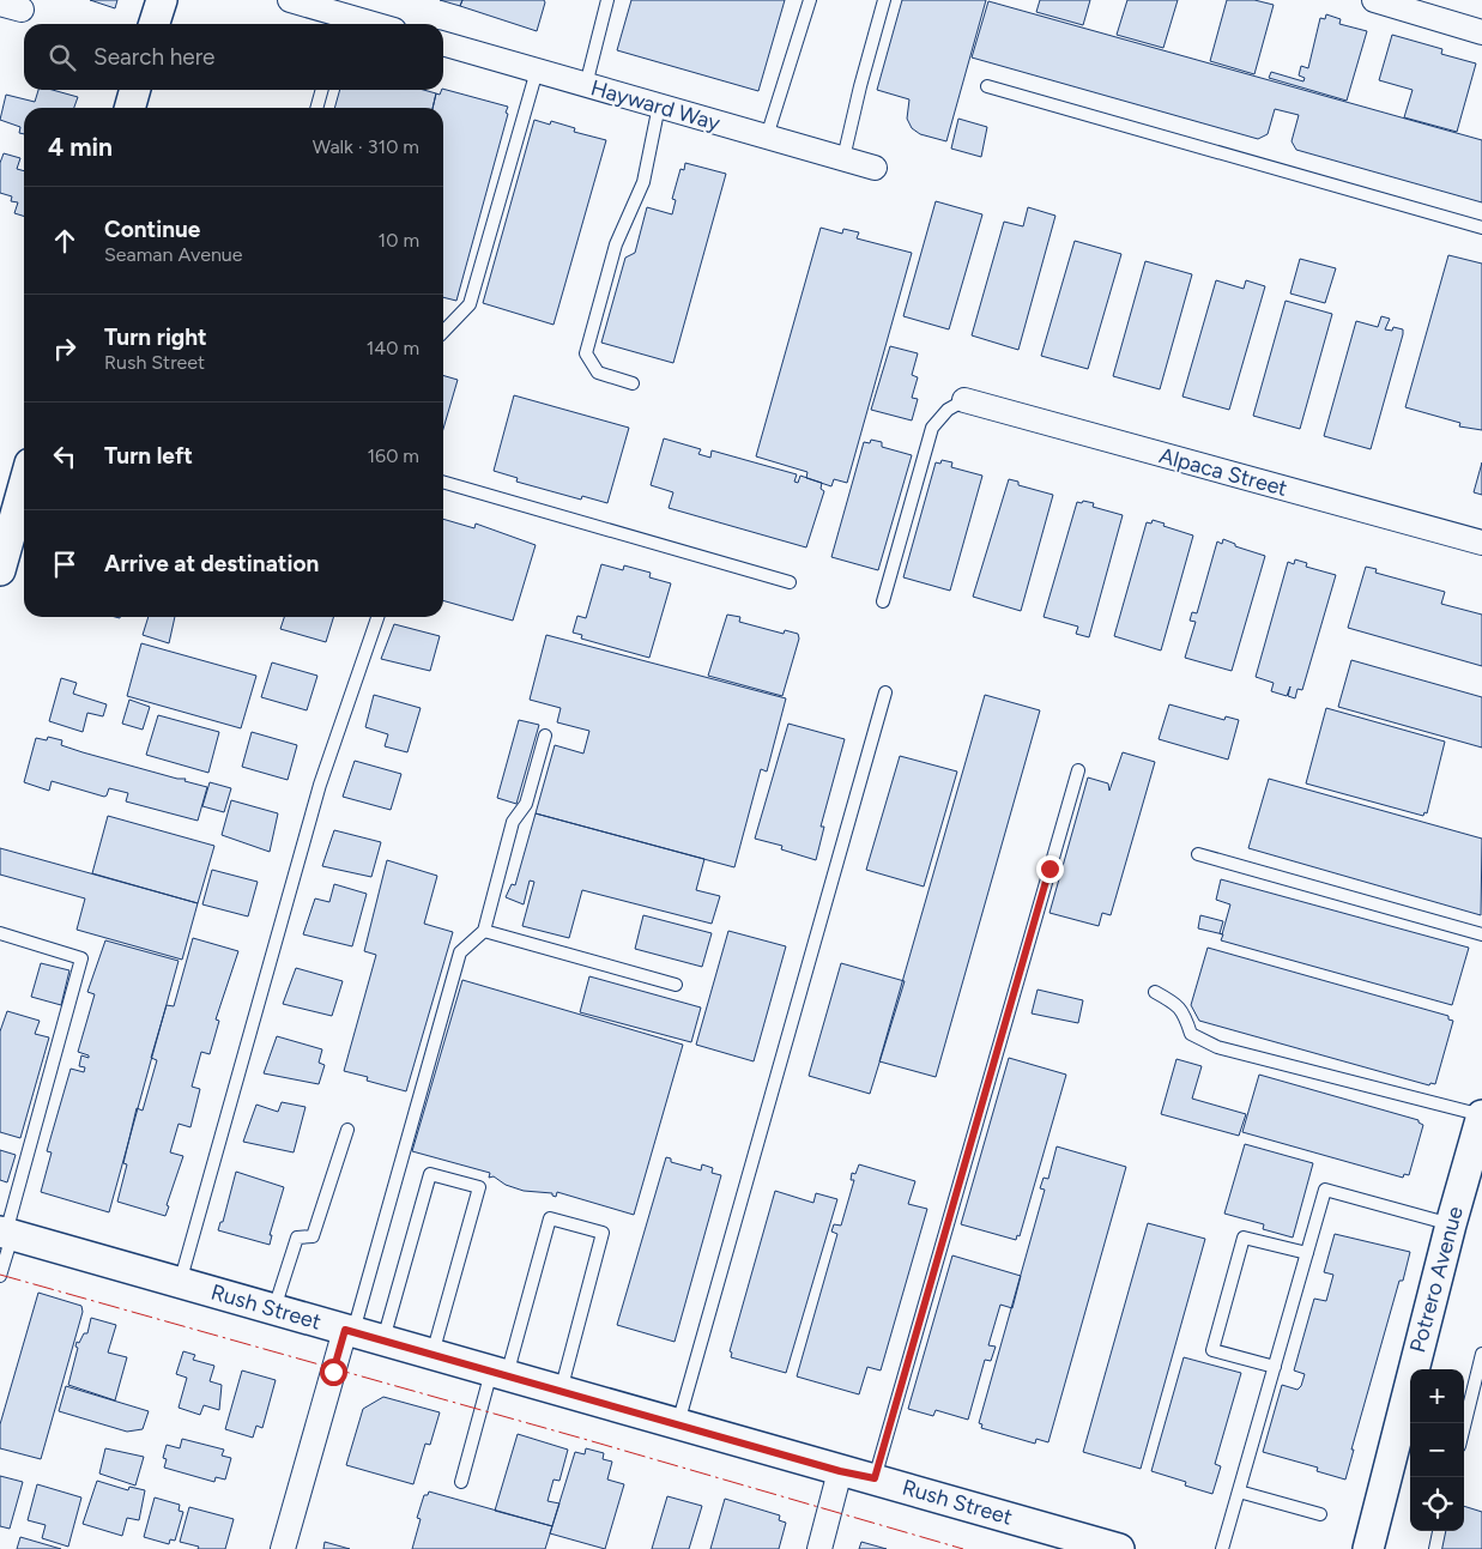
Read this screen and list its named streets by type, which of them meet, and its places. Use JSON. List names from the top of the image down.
{
  "streets": {
    "street": [
      "Hayward Way",
      "Alpaca Street",
      "Potrero Avenue",
      "Rush Street"
    ]
  },
  "page": {
    "search": "Search here",
    "heading": ["4 min", "Walk · 310 m"],
    "list": [
      ["Continue", "Seaman Avenue", "10 m"],
      ["Turn right", "Rush Street", "140 m"],
      ["Turn left", "160 m"],
      "Arrive at destination"
    ],
    "map_buttons": ["+", "−"]
  }
}
